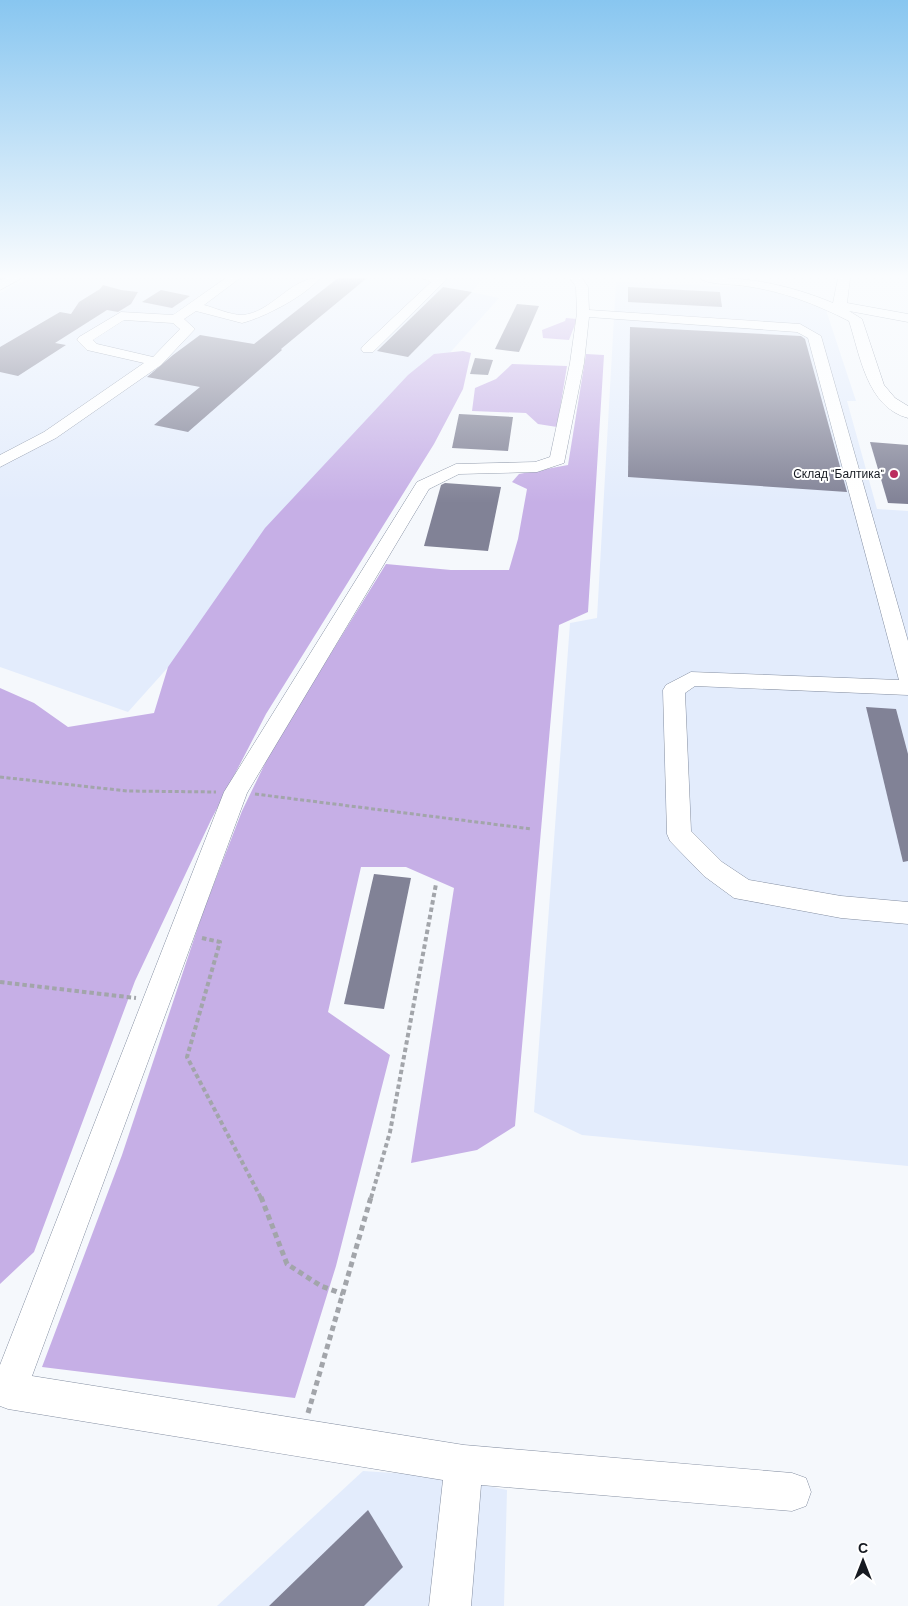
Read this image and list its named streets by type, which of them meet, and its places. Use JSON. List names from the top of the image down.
{
  "places": ["Склад \"Балтика\""],
  "north": "top"
}
